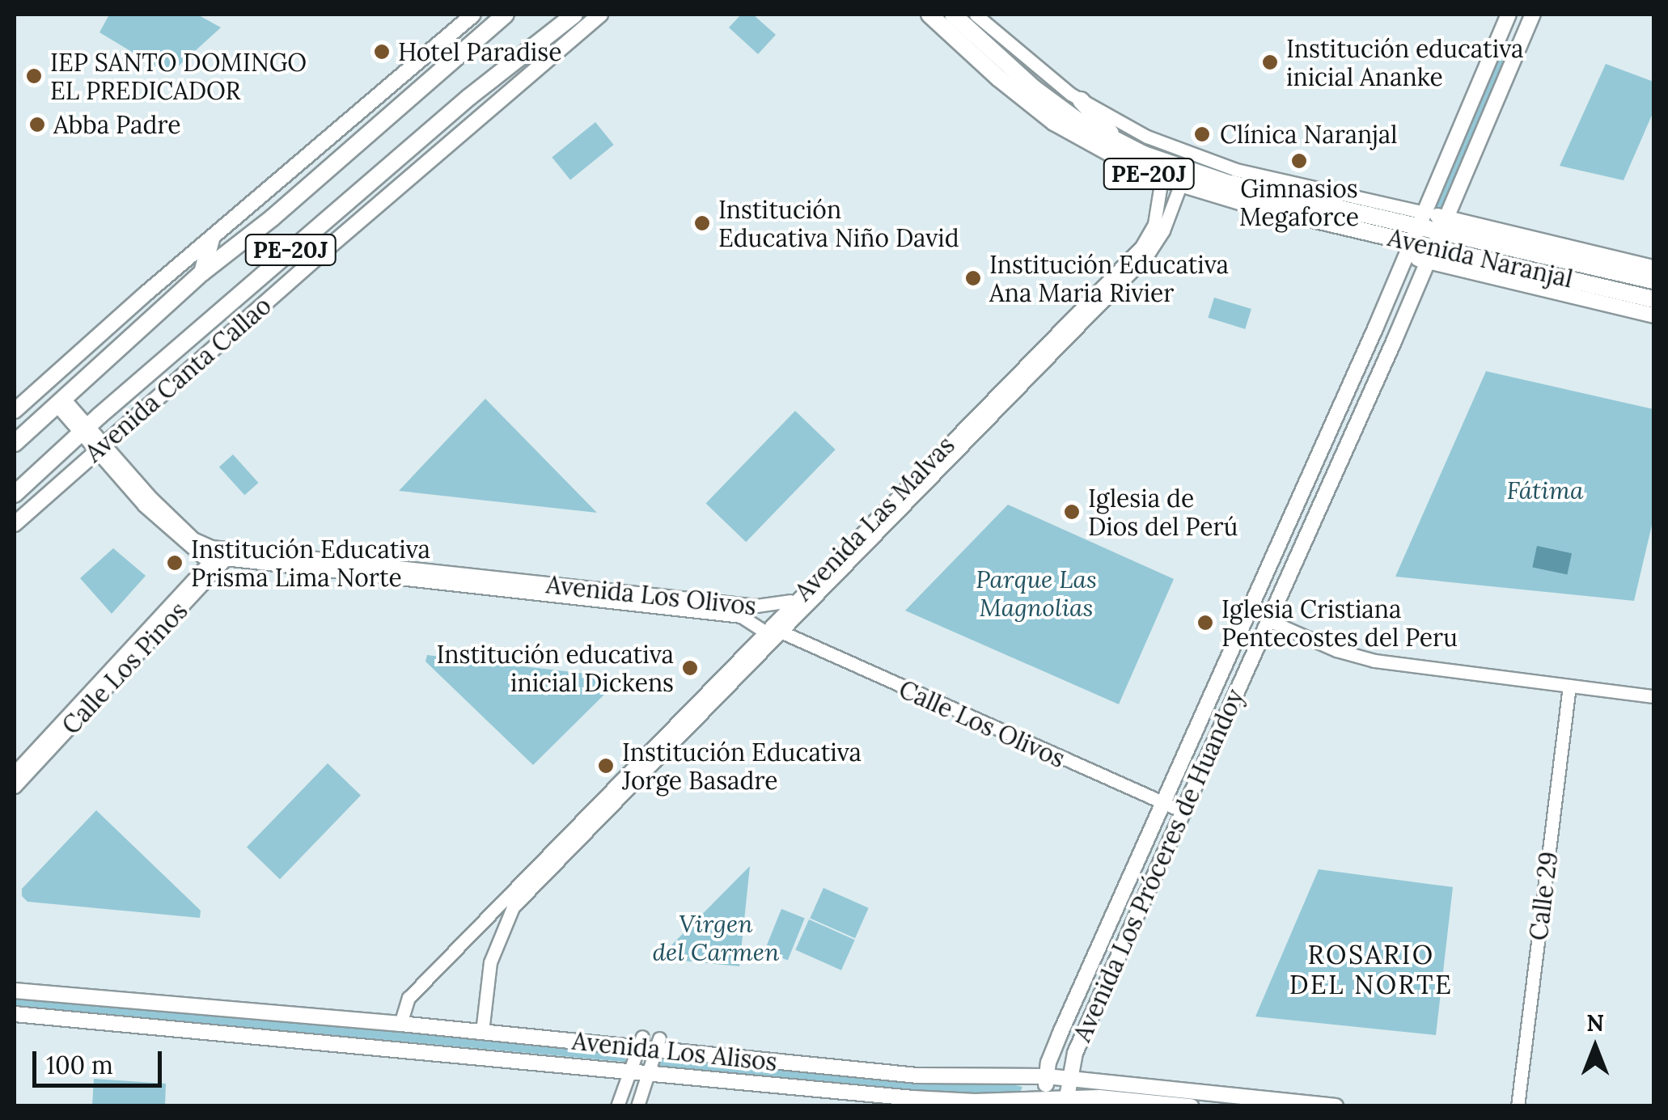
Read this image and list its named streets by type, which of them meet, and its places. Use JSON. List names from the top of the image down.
{
  "streets": {
    "highway": ["PE-20J", "Avenida Naranjal", "Avenida Canta Callao"],
    "main road": ["Avenida Los Próceres de Huandoy", "Avenida Los Alisos"],
    "street": [
      "Avenida Las Malvas",
      "Avenida Los Olivos",
      "Calle Los Pinos",
      "Calle Los Olivos",
      "Calle 29"
    ]
  },
  "crossings": [
    ["PE-20J", "Avenida Los Olivos"],
    ["Avenida Naranjal", "Avenida Las Malvas"],
    ["Avenida Naranjal", "Avenida Los Próceres de Huandoy"],
    ["Avenida Canta Callao", "Avenida Los Olivos"],
    ["Avenida Las Malvas", "Avenida Los Olivos"],
    ["Avenida Las Malvas", "Calle Los Olivos"],
    ["Avenida Las Malvas", "Avenida Los Alisos"],
    ["Avenida Los Olivos", "Calle Los Pinos"],
    ["Avenida Los Olivos", "Calle Los Olivos"],
    ["Calle Los Olivos", "Avenida Los Próceres de Huandoy"],
    ["Avenida Los Próceres de Huandoy", "Avenida Los Alisos"]
  ],
  "districts": ["ROSARIO DEL NORTE"],
  "parks": ["Fátima", "Parque Las Magnolias", "Virgen del Carmen"],
  "places": [
    "Hotel Paradise",
    "Institución educativa inicial Ananke",
    "IEP SANTO DOMINGO EL PREDICADOR",
    "Abba Padre",
    "Clínica Naranjal",
    "Gimnasios Megaforce",
    "Institución Educativa Niño David",
    "Institución Educativa Ana Maria Rivier",
    "Iglesia de Dios del Perú",
    "Institución Educativa Prisma Lima Norte",
    "Iglesia Cristiana Pentecostes del Peru",
    "Institución educativa inicial Dickens",
    "Institución Educativa Jorge Basadre"
  ],
  "scale_bar": "100 m",
  "north": "top"
}
